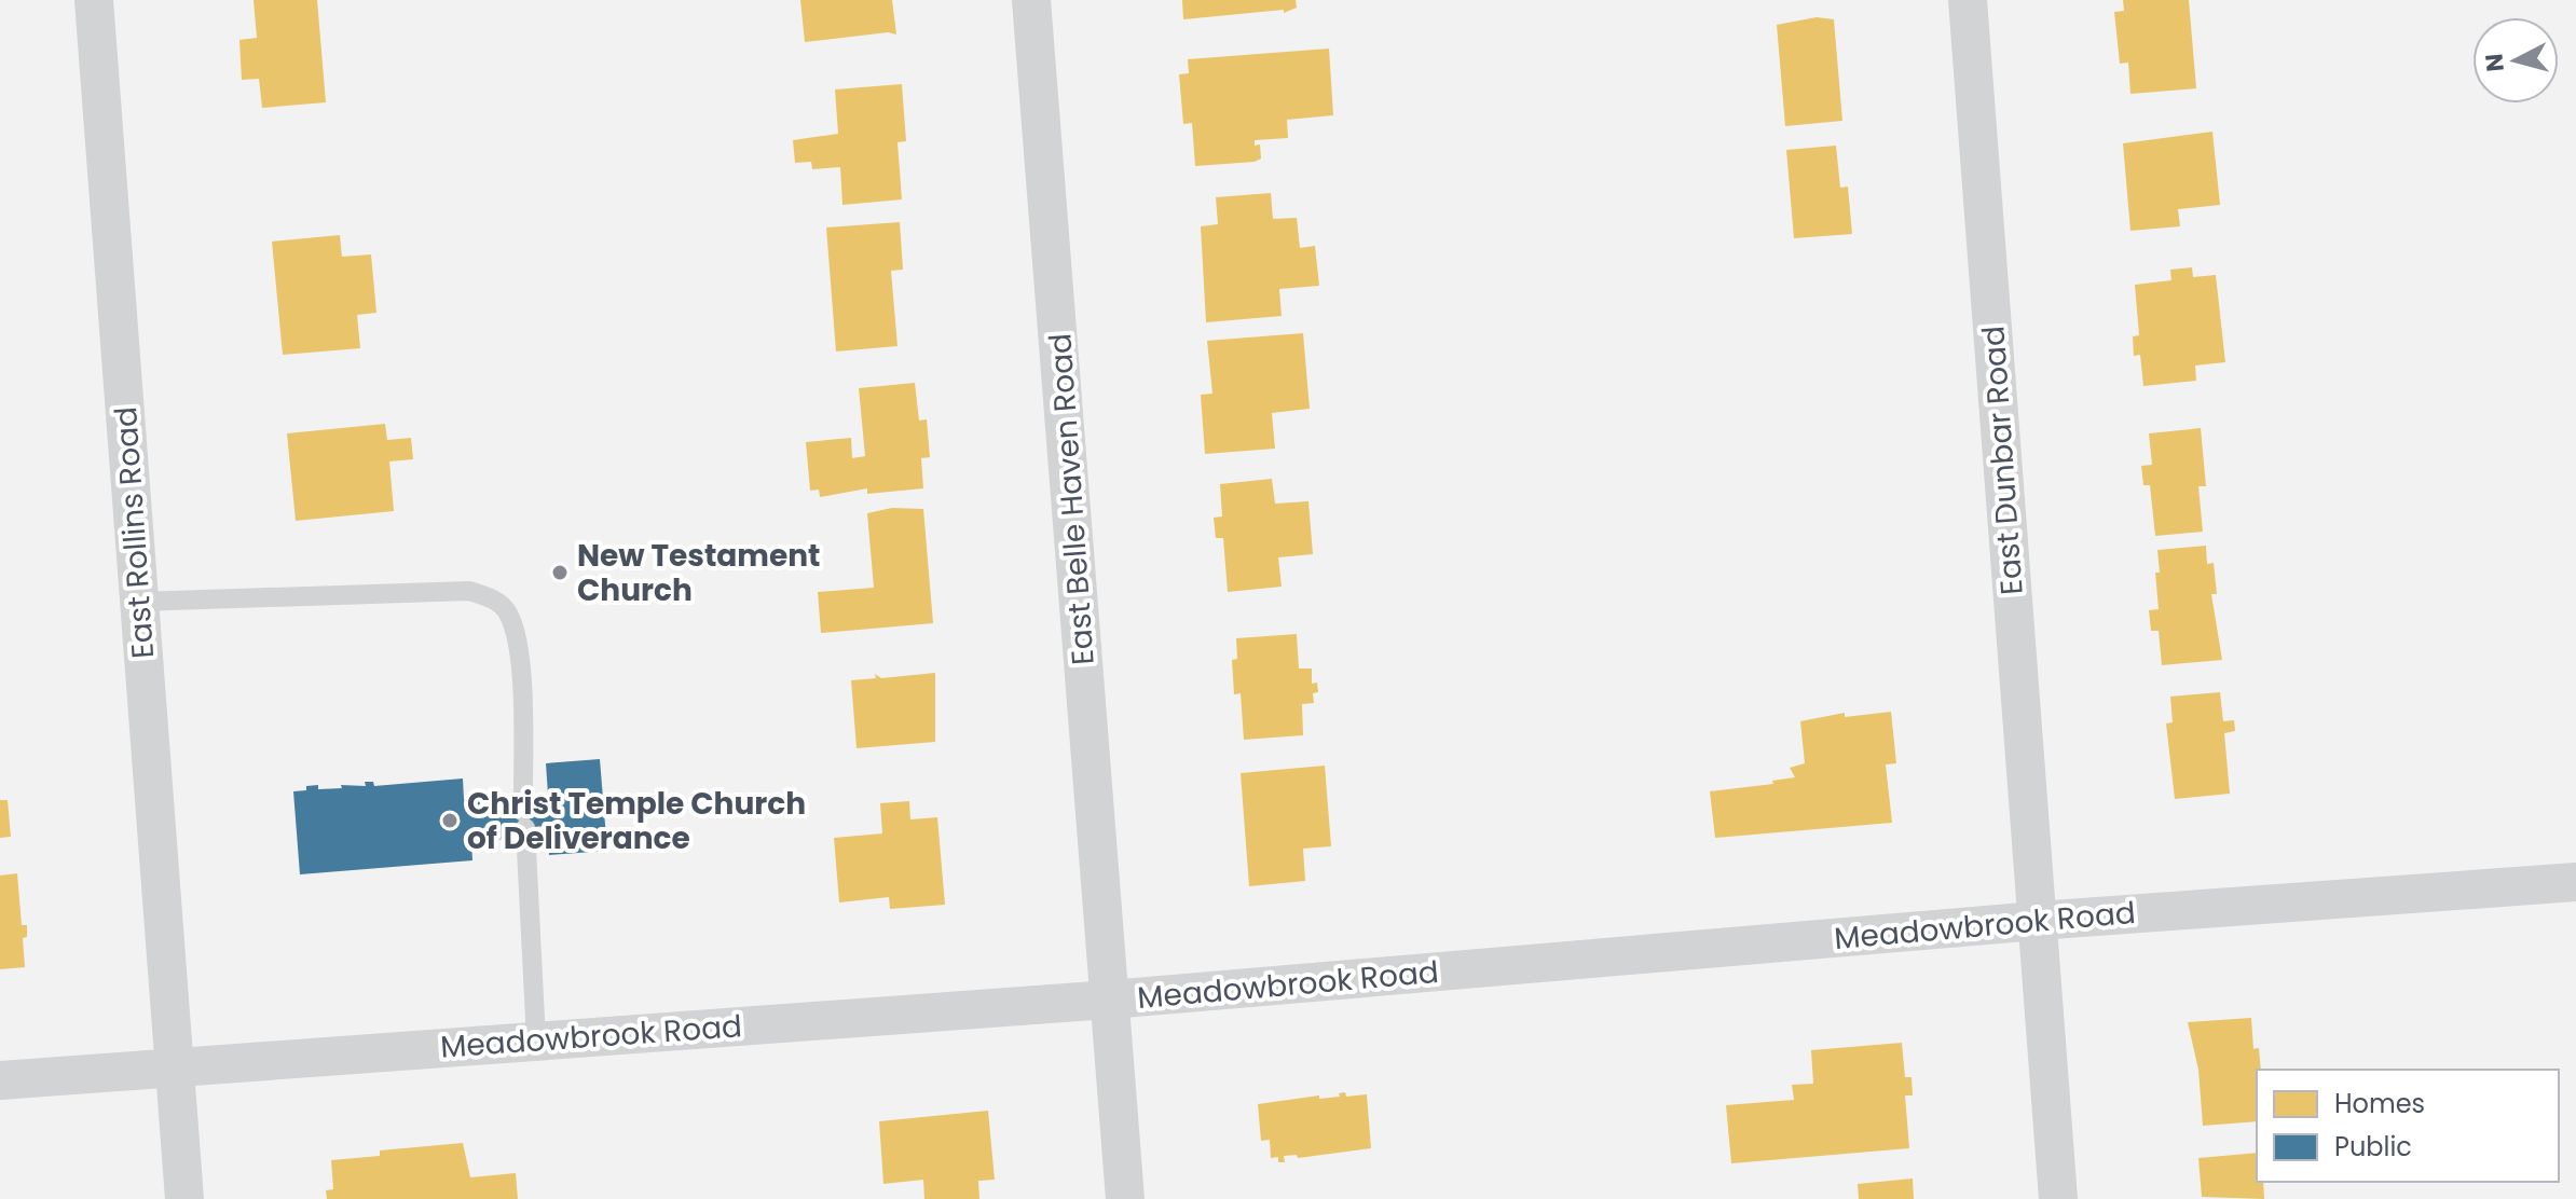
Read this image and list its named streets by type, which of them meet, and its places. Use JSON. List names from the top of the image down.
{
  "streets": {
    "street": [
      "East Dunbar Road",
      "East Belle Haven Road",
      "East Rollins Road",
      "Meadowbrook Road"
    ]
  },
  "crossings": [
    ["East Dunbar Road", "Meadowbrook Road"],
    ["East Belle Haven Road", "Meadowbrook Road"],
    ["East Rollins Road", "Meadowbrook Road"]
  ],
  "places": ["New Testament Church", "Christ Temple Church of Deliverance"],
  "legend": ["Homes", "Public"],
  "north": "left"
}
